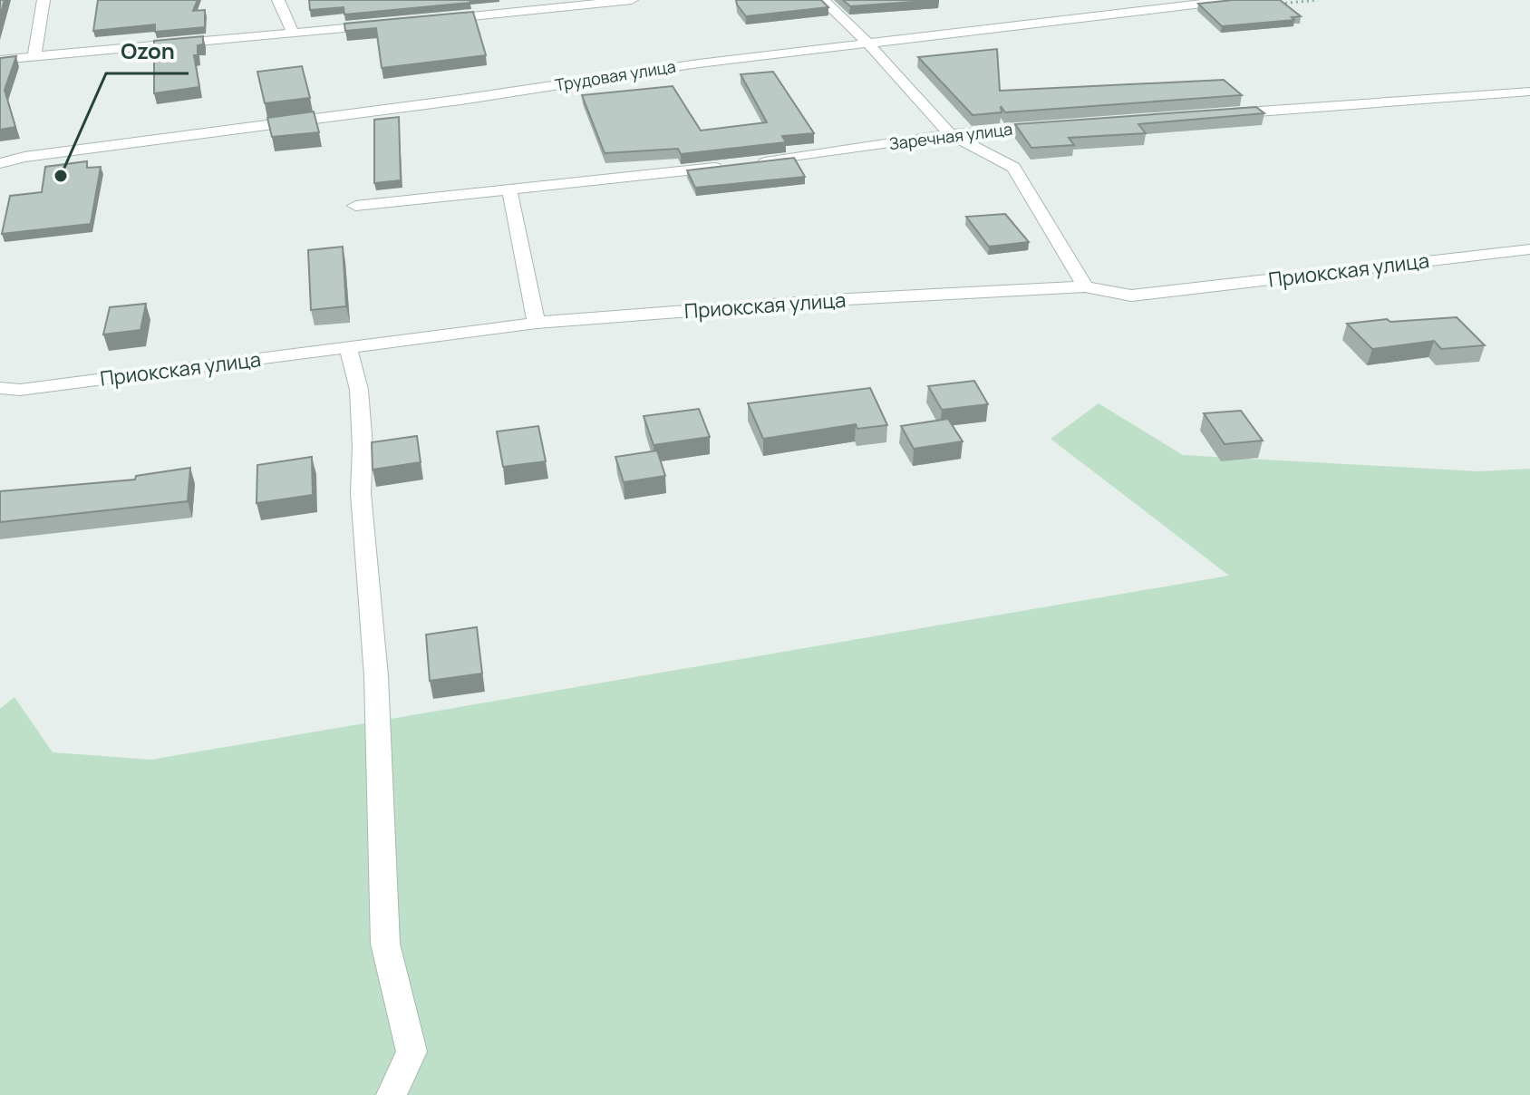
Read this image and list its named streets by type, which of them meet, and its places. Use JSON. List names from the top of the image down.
{
  "streets": {
    "street": ["Трудовая улица", "Заречная улица", "Приокская улица"]
  },
  "places": ["Ozon"]
}
